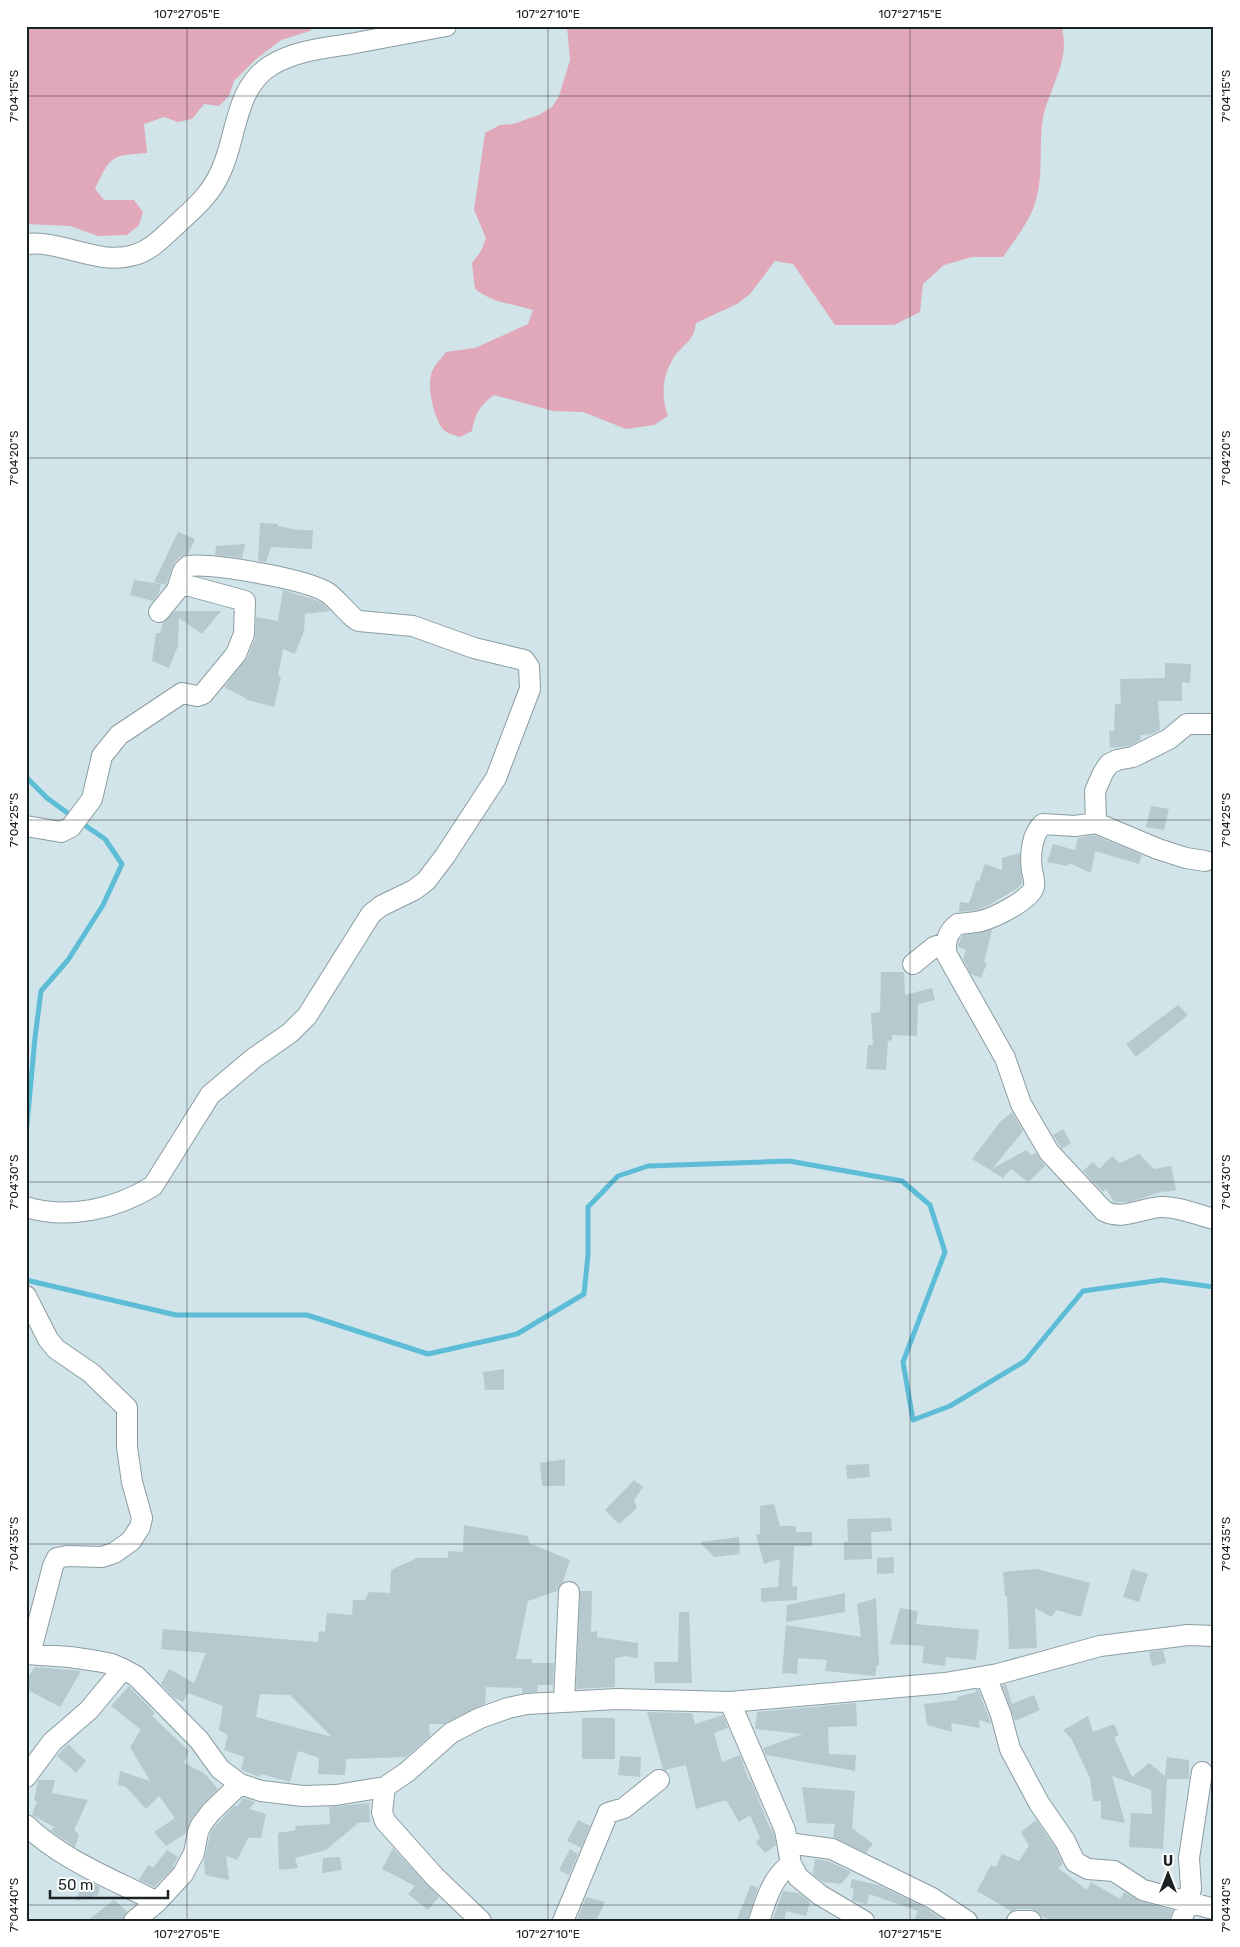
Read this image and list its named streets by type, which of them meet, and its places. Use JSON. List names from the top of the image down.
{
  "scale_bar": "50 m",
  "north": "top",
  "coordinates": [
    "107°27'05\"E",
    "107°27'10\"E",
    "107°27'15\"E",
    "7°04'15\"S",
    "7°04'20\"S",
    "7°04'25\"S",
    "7°04'30\"S",
    "7°04'35\"S",
    "7°04'40\"S"
  ]
}
